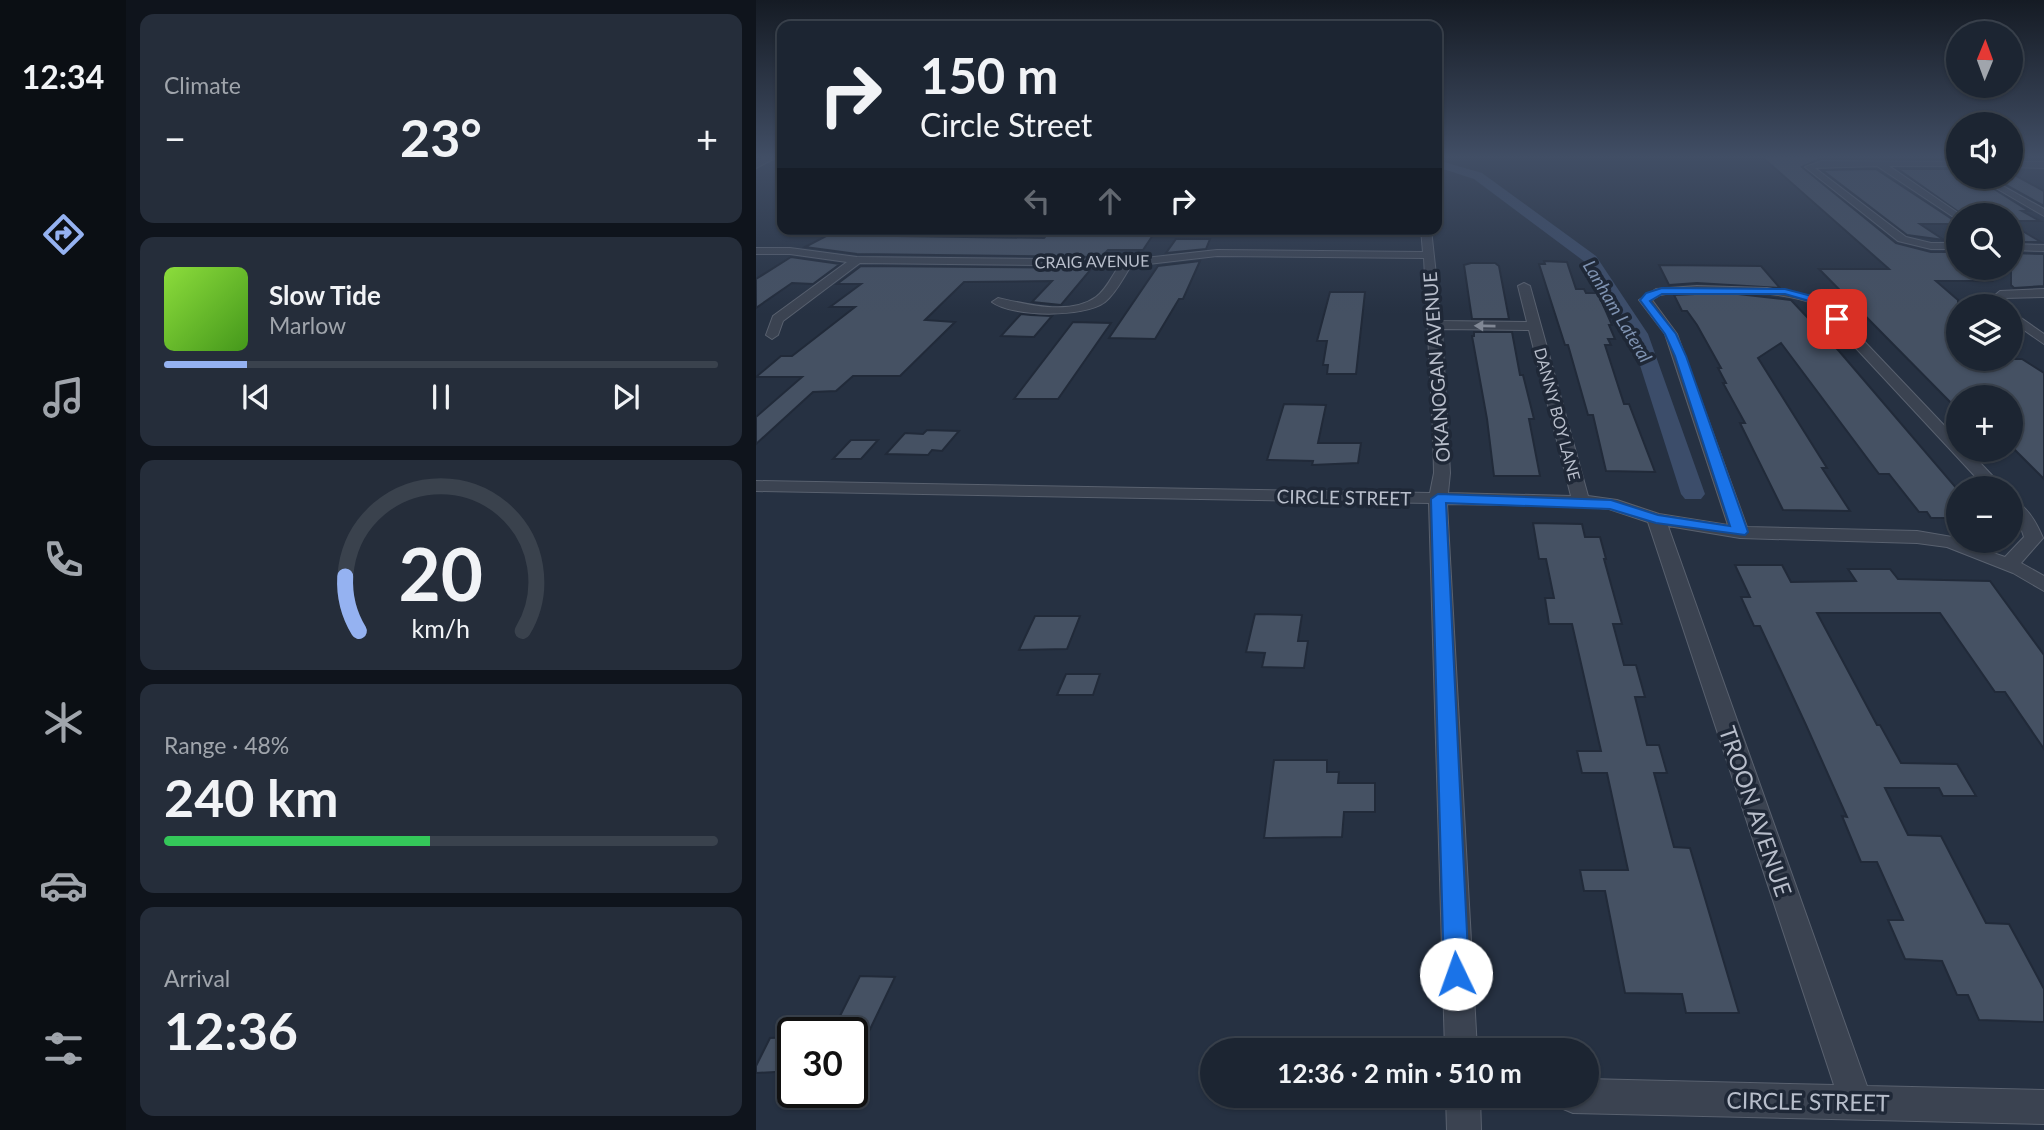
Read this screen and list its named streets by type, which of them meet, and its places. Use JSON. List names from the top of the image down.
{
  "streets": {
    "street": [
      "CRAIG AVENUE",
      "OKANOGAN AVENUE",
      "DANNY BOY LANE",
      "CIRCLE STREET",
      "TROON AVENUE"
    ]
  },
  "crossings": [
    ["CRAIG AVENUE", "OKANOGAN AVENUE"],
    ["OKANOGAN AVENUE", "DANNY BOY LANE"],
    ["OKANOGAN AVENUE", "CIRCLE STREET"],
    ["DANNY BOY LANE", "CIRCLE STREET"],
    ["CIRCLE STREET", "TROON AVENUE"]
  ],
  "water": ["Lanham Lateral"],
  "north": "top",
  "page": {
    "tabs": "12:34",
    "tile": [
      "Climate",
      ["Range · 48%", "240 km"],
      ["Arrival", "12:36"]
    ],
    "map_buttons": ["+", "−"],
    "turn": ["150 m", "Circle Street"],
    "heat": ["−", "23°", "+"],
    "song": ["Slow Tide", "Marlow"],
    "limit": "30",
    "trip": "12:36 · 2 min · 510 m",
    "gauge": ["20", "km/h"]
  }
}
